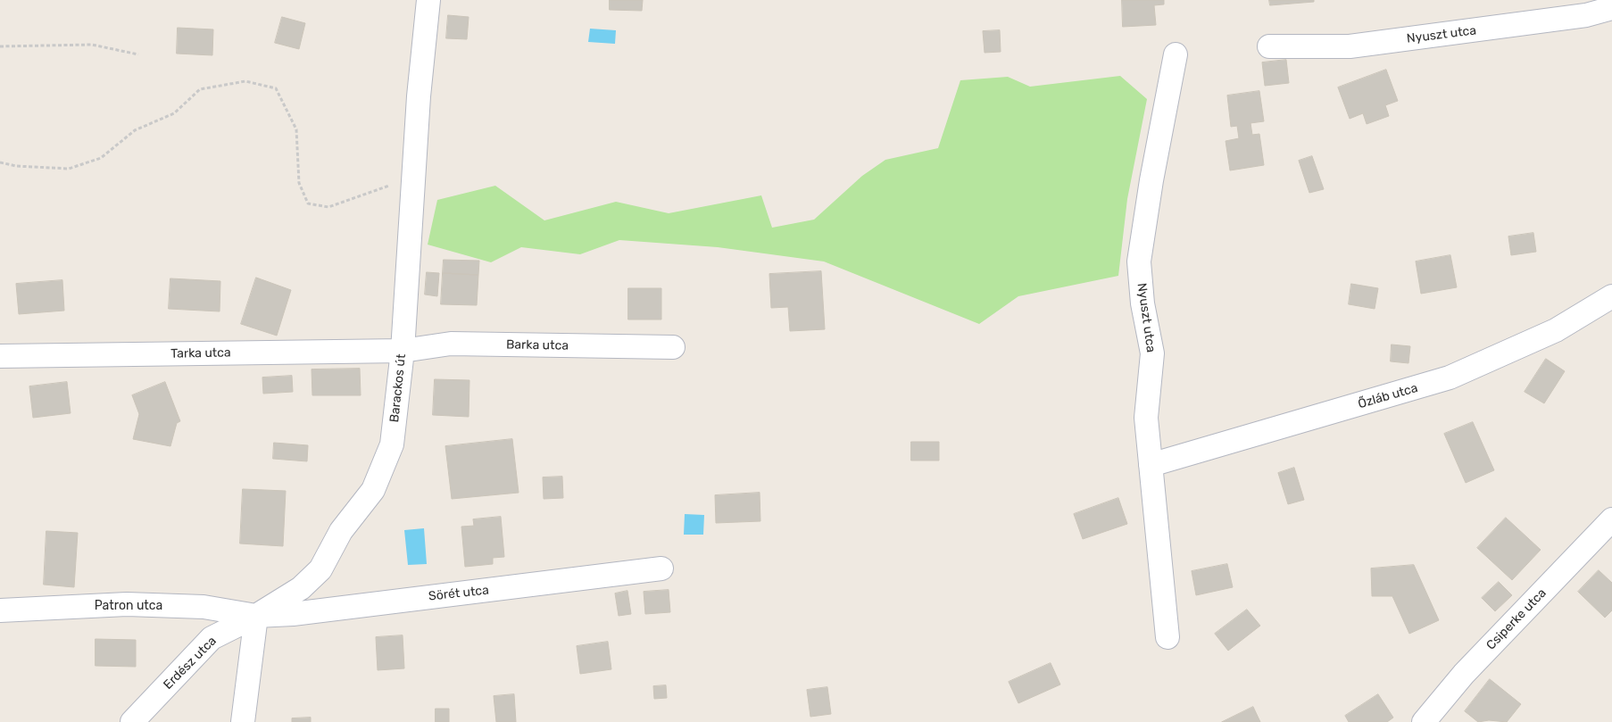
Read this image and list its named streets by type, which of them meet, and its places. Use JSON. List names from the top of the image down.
{
  "streets": {
    "street": [
      "Nyuszt utca",
      "Barka utca",
      "Tarka utca",
      "Barackos út",
      "Őzláb utca",
      "Sörét utca",
      "Patron utca",
      "Csiperke utca",
      "Erdész utca"
    ]
  },
  "crossings": [
    ["Nyuszt utca", "Őzláb utca"],
    ["Barka utca", "Tarka utca"],
    ["Barka utca", "Barackos út"],
    ["Tarka utca", "Barackos út"],
    ["Barackos út", "Sörét utca"],
    ["Barackos út", "Patron utca"],
    ["Barackos út", "Erdész utca"],
    ["Sörét utca", "Patron utca"],
    ["Sörét utca", "Erdész utca"],
    ["Patron utca", "Erdész utca"]
  ]
}
